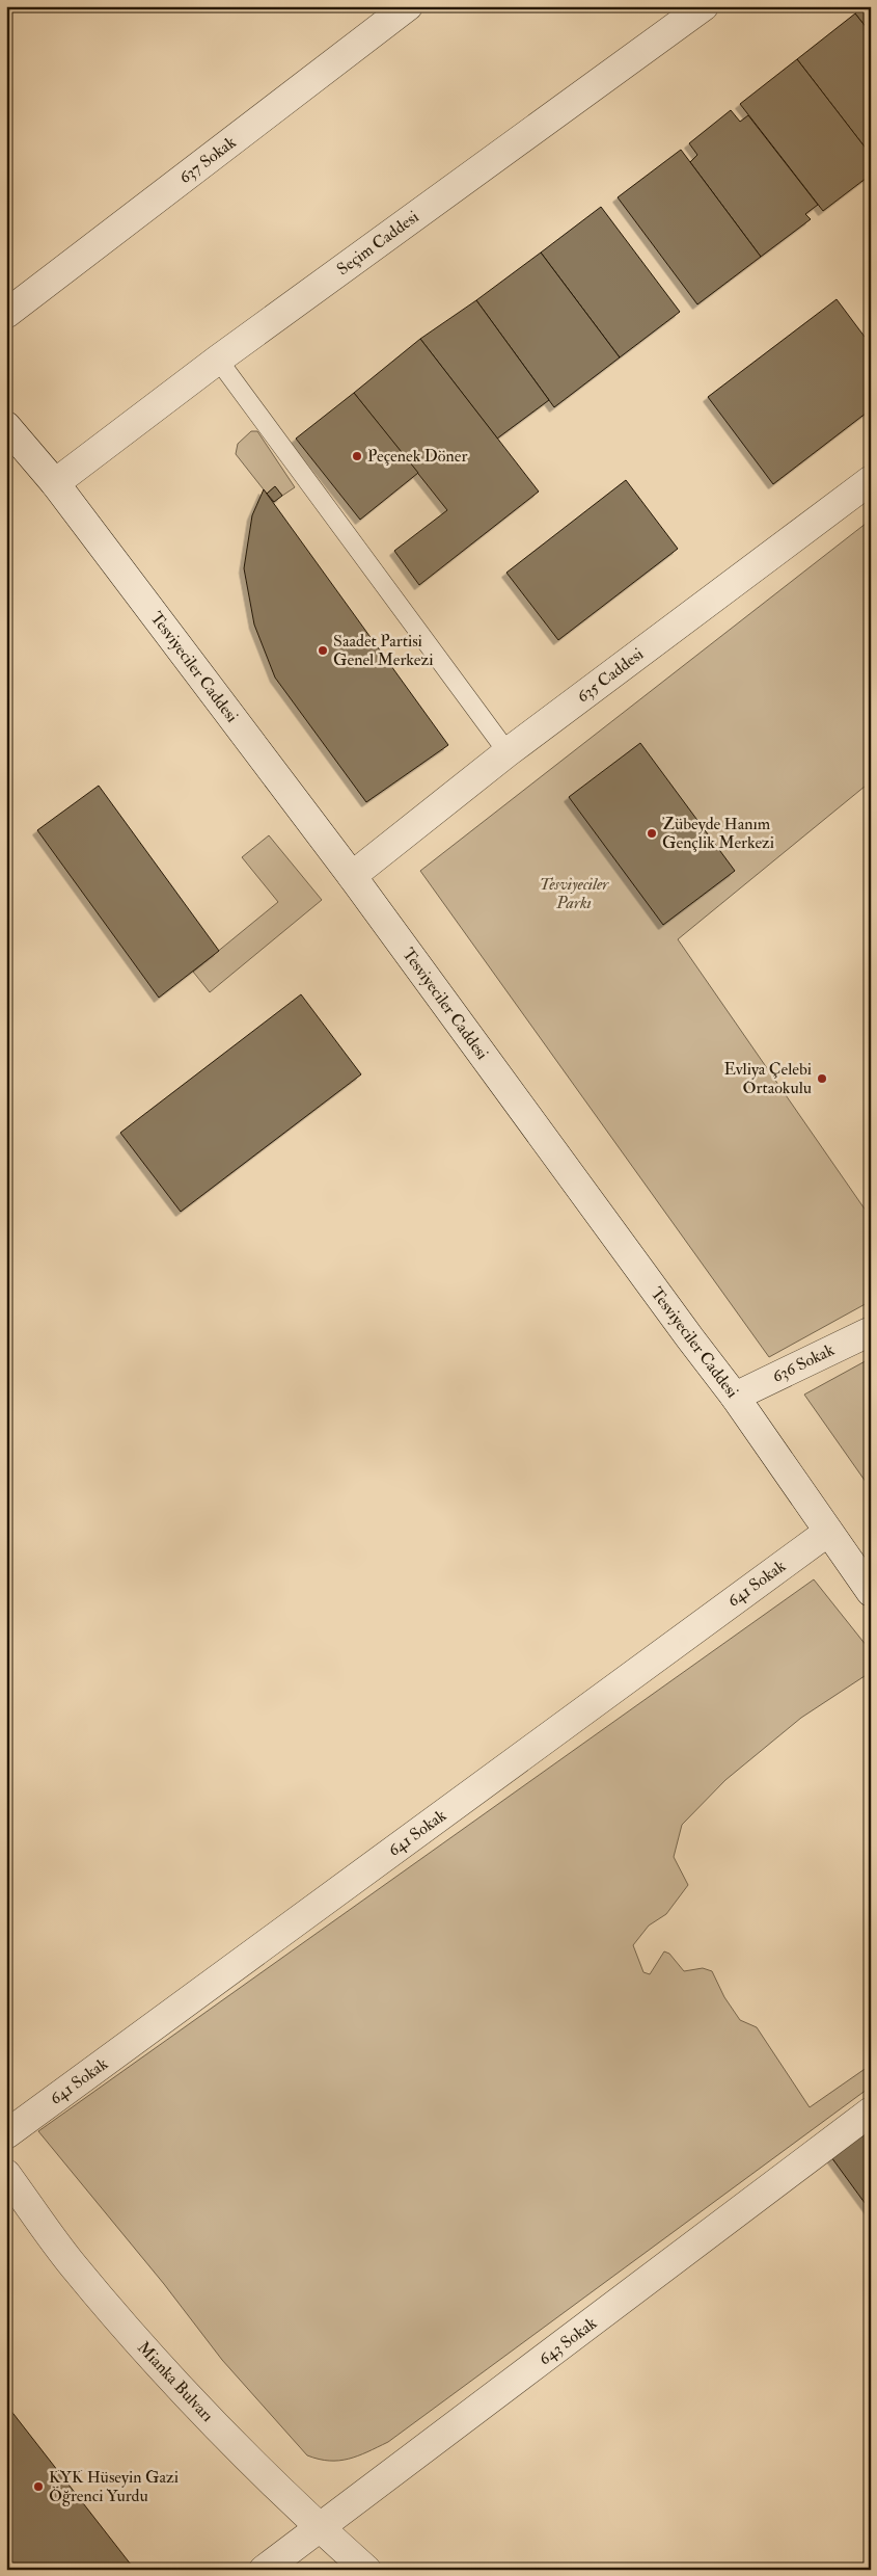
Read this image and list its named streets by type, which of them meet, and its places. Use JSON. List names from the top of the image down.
{
  "streets": {
    "street": [
      "637 Sokak",
      "Seçim Caddesi",
      "Tesviyeciler Caddesi",
      "635 Caddesi",
      "636 Sokak",
      "641 Sokak",
      "643 Sokak",
      "Mianka Bulvarı"
    ]
  },
  "crossings": [
    ["Seçim Caddesi", "Tesviyeciler Caddesi"],
    ["Tesviyeciler Caddesi", "635 Caddesi"],
    ["Tesviyeciler Caddesi", "636 Sokak"],
    ["Tesviyeciler Caddesi", "641 Sokak"],
    ["643 Sokak", "Mianka Bulvarı"]
  ],
  "parks": ["Tesviyeciler Parkı"],
  "places": [
    "Peçenek Döner",
    "Saadet Partisi Genel Merkezi",
    "Zübeyde Hanım Gençlik Merkezi",
    "Evliya Çelebi Ortaokulu",
    "KYK Hüseyin Gazi Öğrenci Yurdu"
  ]
}
